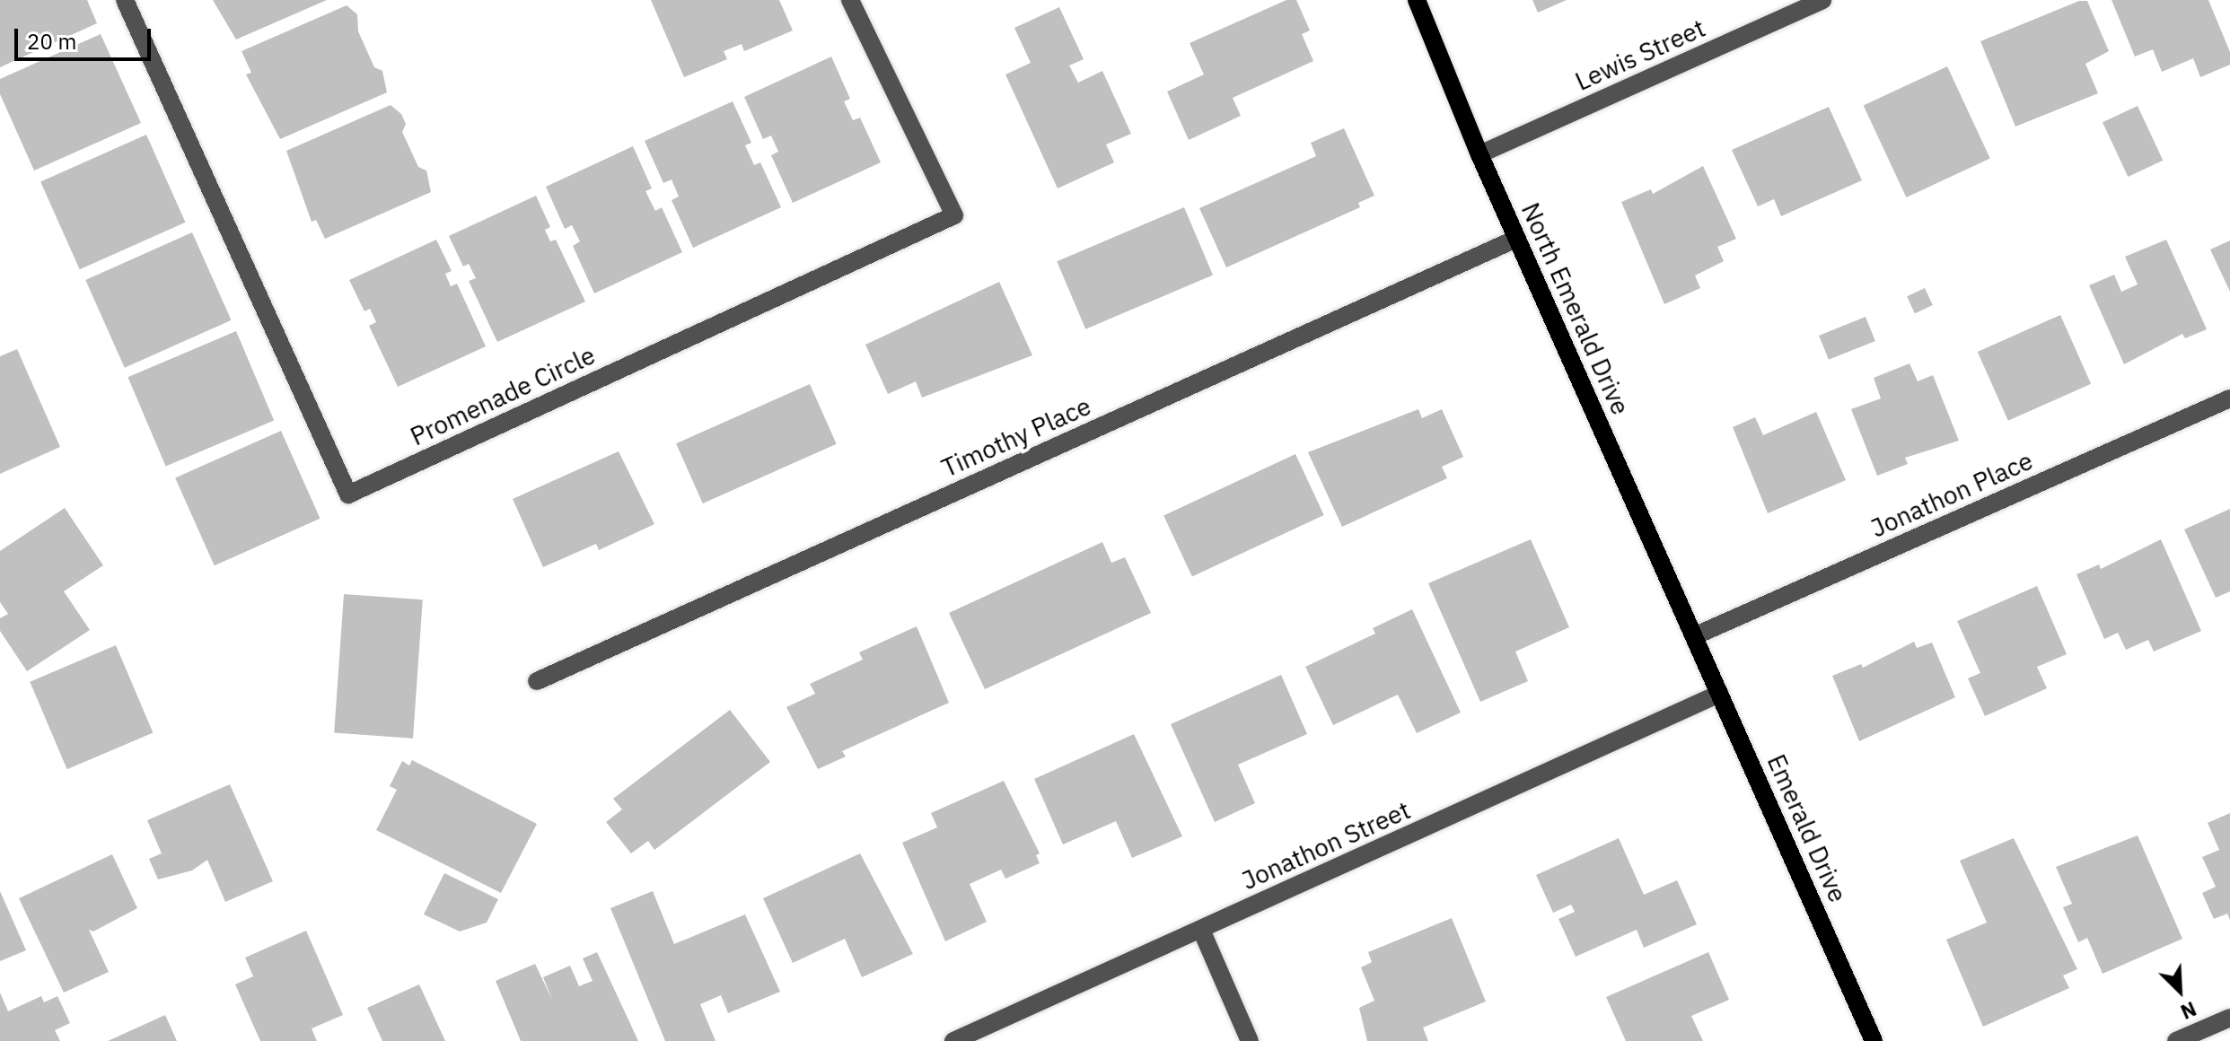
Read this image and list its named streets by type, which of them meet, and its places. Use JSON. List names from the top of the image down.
{
  "streets": {
    "main road": ["North Emerald Drive", "Emerald Drive"],
    "street": [
      "Lewis Street",
      "Promenade Circle",
      "Timothy Place",
      "Jonathon Place",
      "Jonathon Street"
    ]
  },
  "crossings": [
    ["Lewis Street", "North Emerald Drive"],
    ["North Emerald Drive", "Timothy Place"],
    ["North Emerald Drive", "Jonathon Place"],
    ["North Emerald Drive", "Emerald Drive"],
    ["Jonathon Place", "Emerald Drive"],
    ["Emerald Drive", "Jonathon Street"]
  ],
  "scale_bar": "20 m",
  "north": "bottom right"
}
